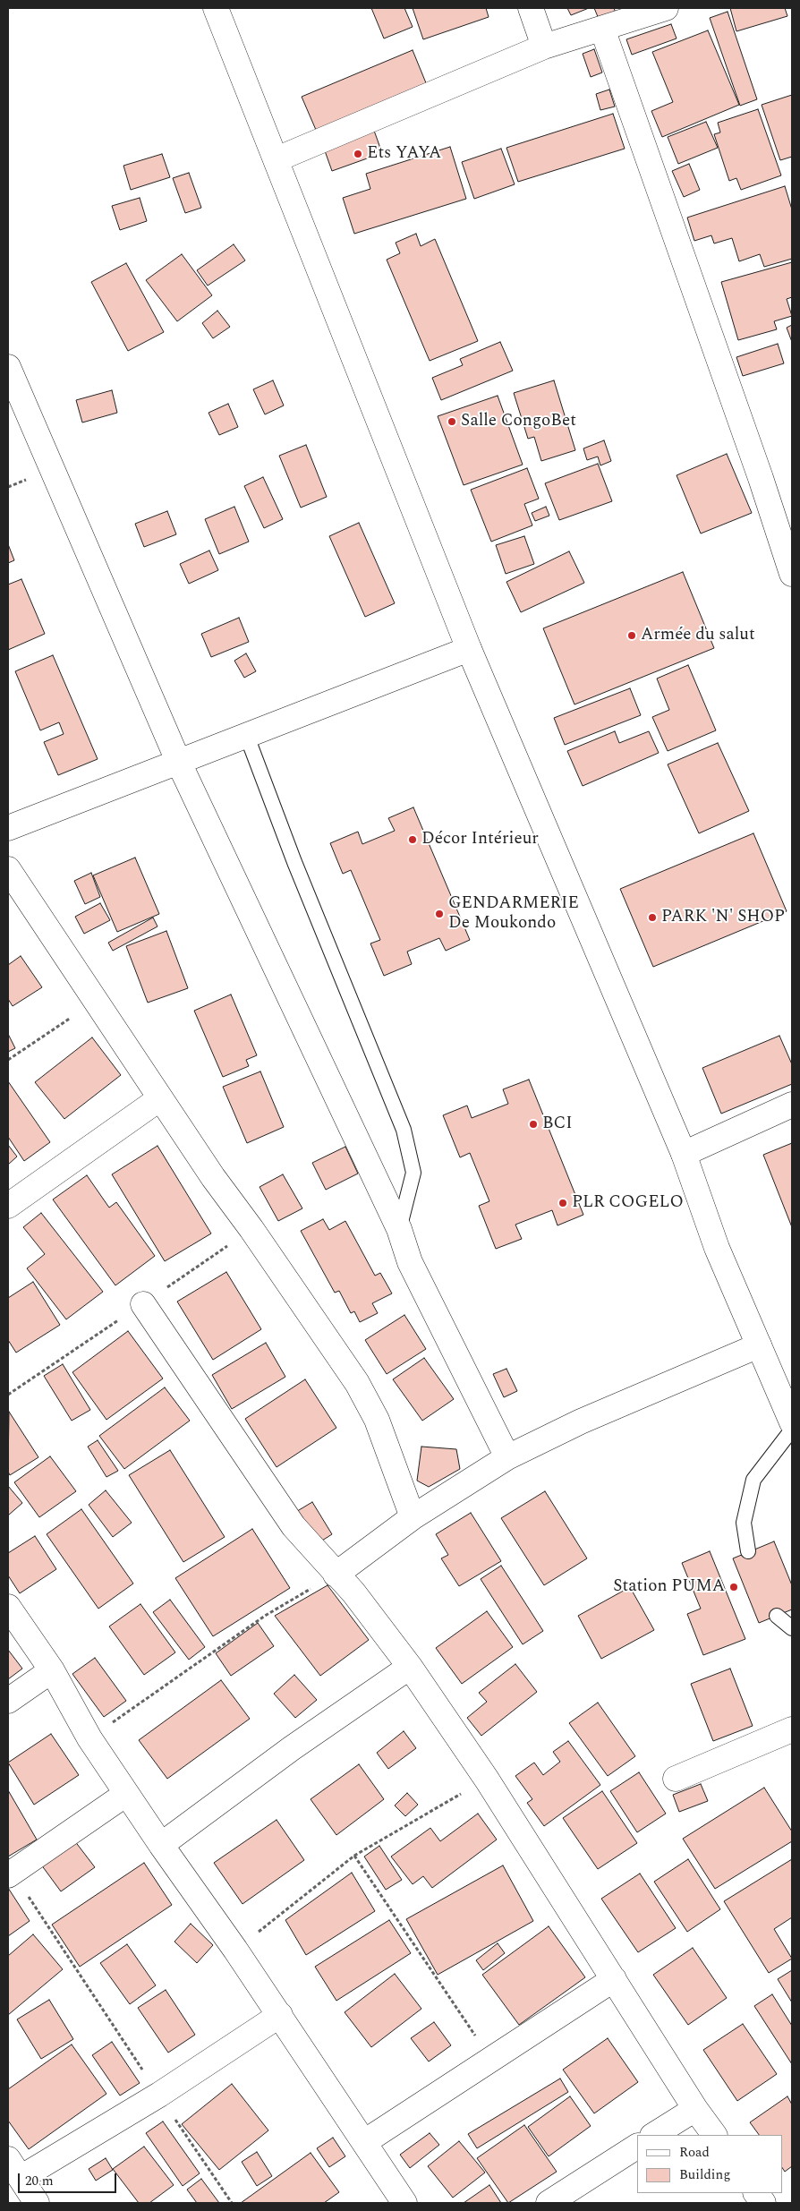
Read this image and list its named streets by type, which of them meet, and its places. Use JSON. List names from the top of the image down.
{
  "places": [
    "Ets YAYA",
    "Salle CongoBet",
    "Armée du salut",
    "Décor Intérieur",
    "GENDARMERIE De Moukondo",
    "PARK 'N' SHOP",
    "BCI",
    "PLR COGELO",
    "Station PUMA"
  ],
  "legend": ["Road", "Building"],
  "scale_bar": "20 m"
}
